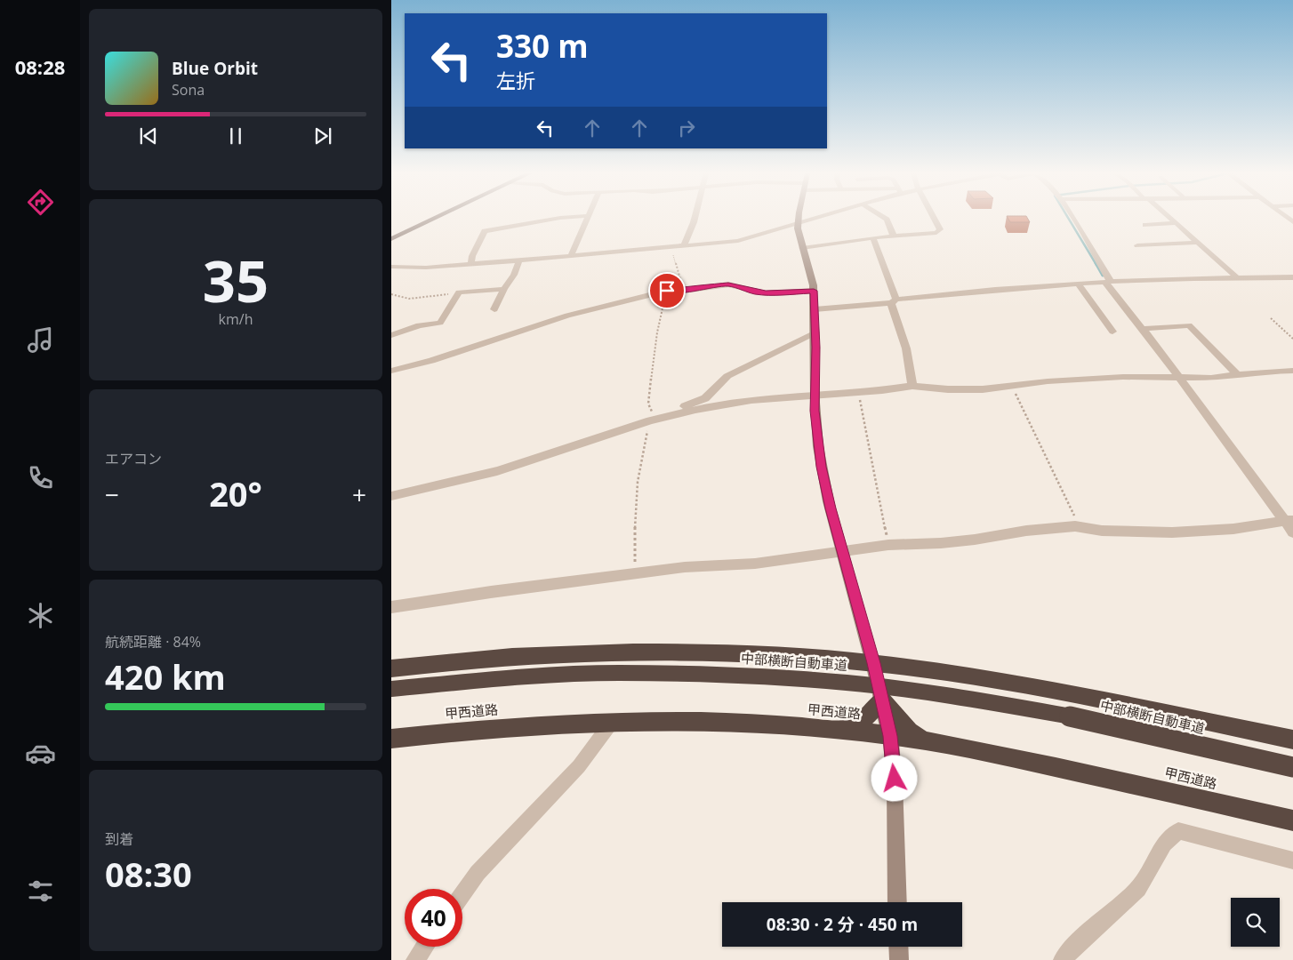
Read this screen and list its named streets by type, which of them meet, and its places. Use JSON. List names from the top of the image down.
{
  "streets": {
    "highway": ["中部横断自動車道", "甲西道路"]
  },
  "page": {
    "tabs": "08:28",
    "turn": ["330 m", "左折"],
    "song": ["Blue Orbit", "Sona"],
    "tile": [
      ["35", "km/h"],
      "エアコン",
      ["航続距離 · 84%", "420 km"],
      ["到着", "08:30"]
    ],
    "heat": ["−", "20°", "+"],
    "limit": "40",
    "trip": "08:30 · 2 分 · 450 m"
  }
}
